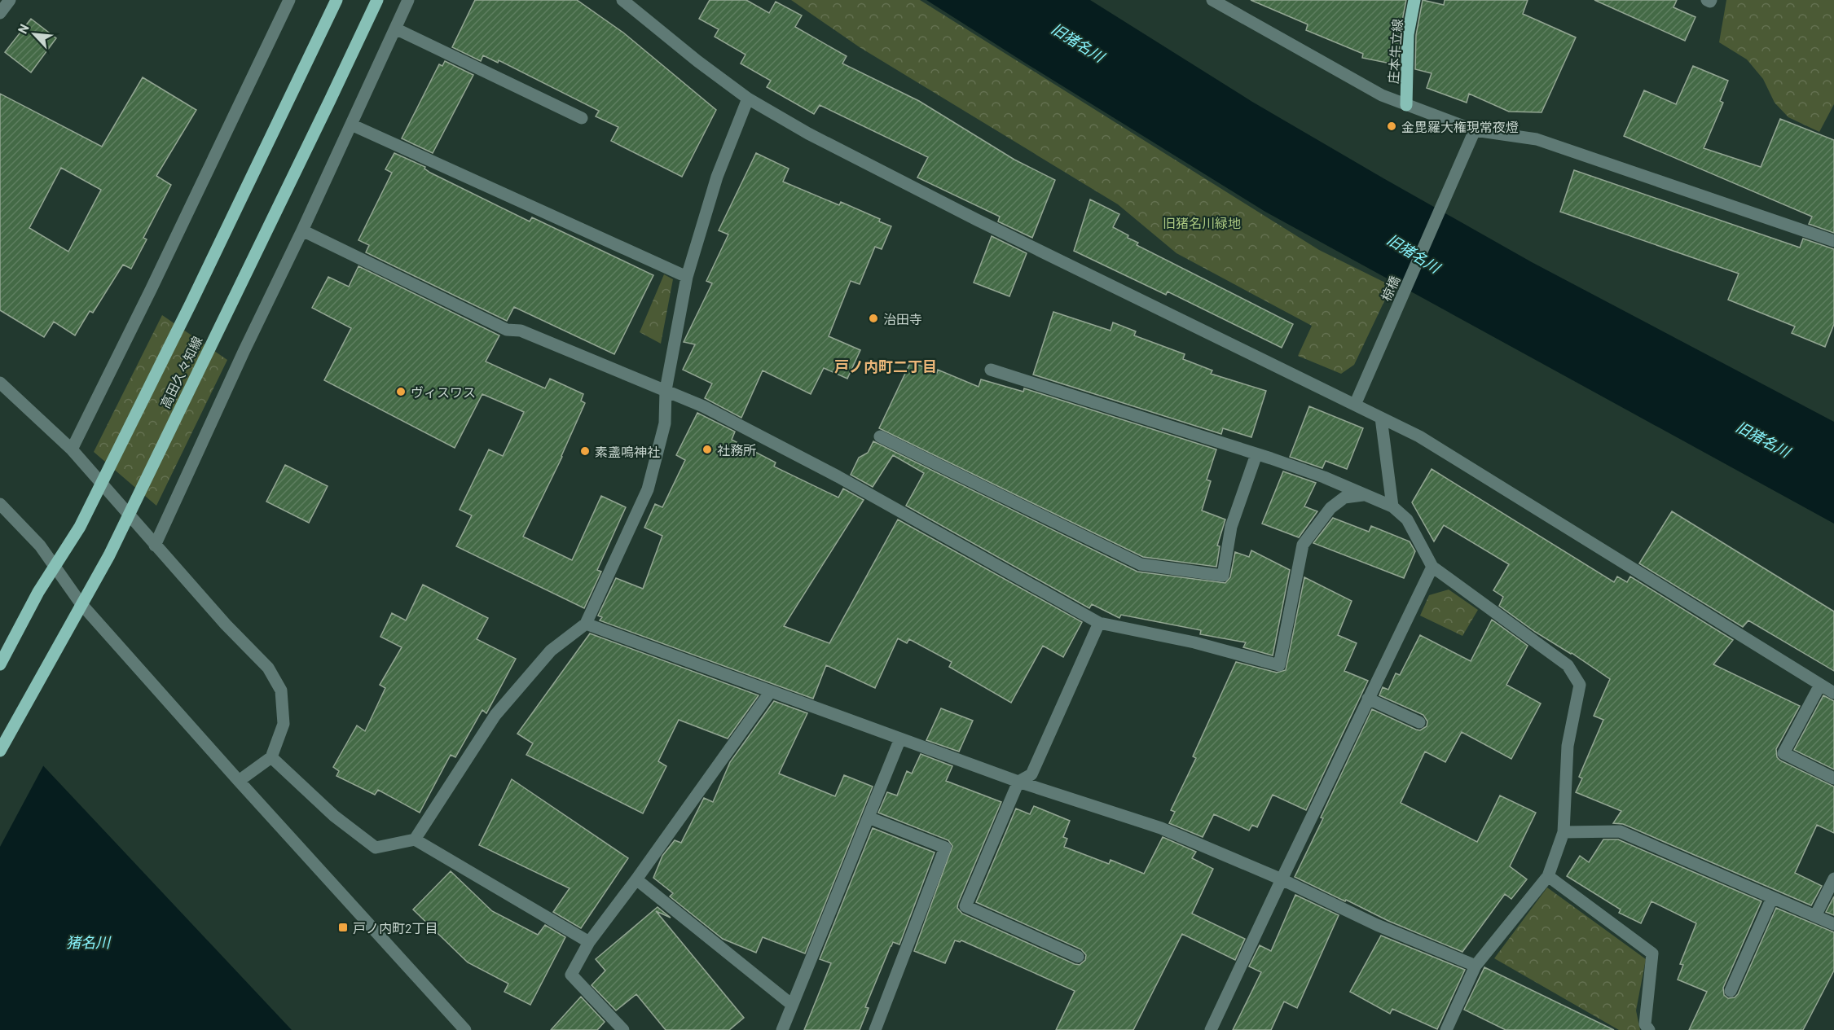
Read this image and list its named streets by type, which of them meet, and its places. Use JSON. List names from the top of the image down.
{
  "streets": {
    "main road": ["庄本牛立線", "高田久々知線"],
    "street": ["椋橋"]
  },
  "districts": ["戸ノ内町二丁目"],
  "water": ["旧猪名川", "猪名川"],
  "parks": ["旧猪名川緑地"],
  "places": {
    "other": [
      "金毘羅大権現常夜燈",
      "治田寺",
      "ヴィスワス",
      "社務所",
      "素盞鳴神社"
    ],
    "transit": ["戸ノ内町2丁目"]
  },
  "north": "top left"
}
